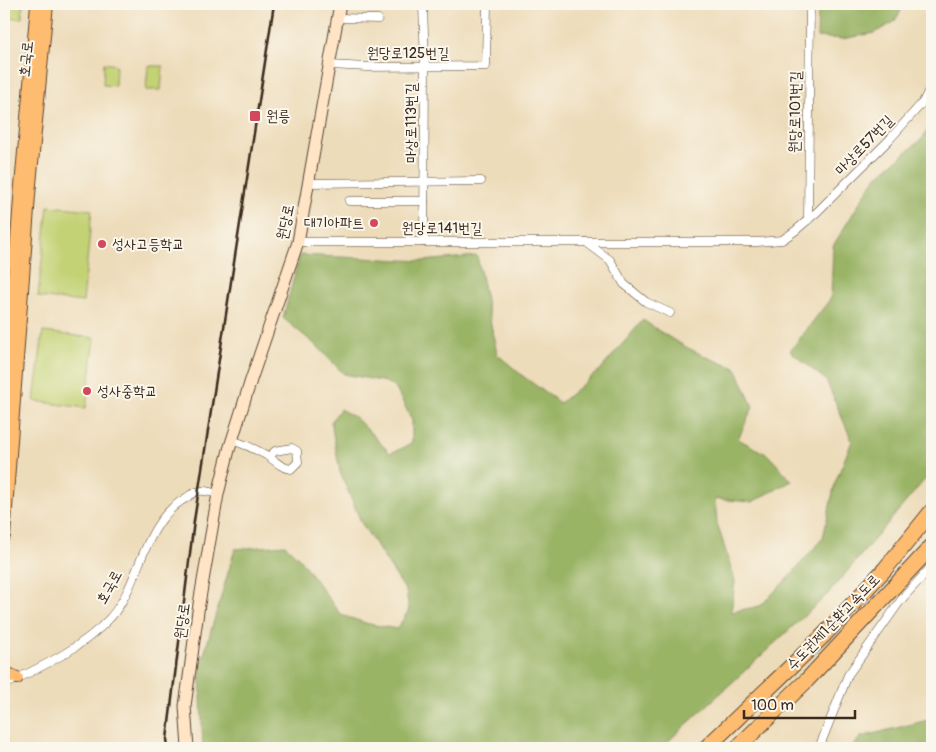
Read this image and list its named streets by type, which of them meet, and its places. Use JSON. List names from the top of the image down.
{
  "streets": {
    "highway": ["수도권제1순환고속도로"],
    "main road": ["호국로", "원당로"],
    "street": [
      "원당로125번길",
      "원당로101번길",
      "마상로113번길",
      "마상로57번길",
      "원당로141번길"
    ]
  },
  "crossings": [
    ["원당로125번길", "마상로113번길"],
    ["원당로125번길", "원당로"],
    ["호국로", "원당로"],
    ["원당로101번길", "마상로57번길"],
    ["원당로101번길", "원당로141번길"],
    ["마상로113번길", "원당로141번길"],
    ["마상로57번길", "원당로141번길"],
    ["원당로", "원당로141번길"]
  ],
  "places": {
    "transit": ["원릉"],
    "other": ["대기아파트", "성사고등학교", "성사중학교"]
  },
  "scale_bar": "100 m"
}
